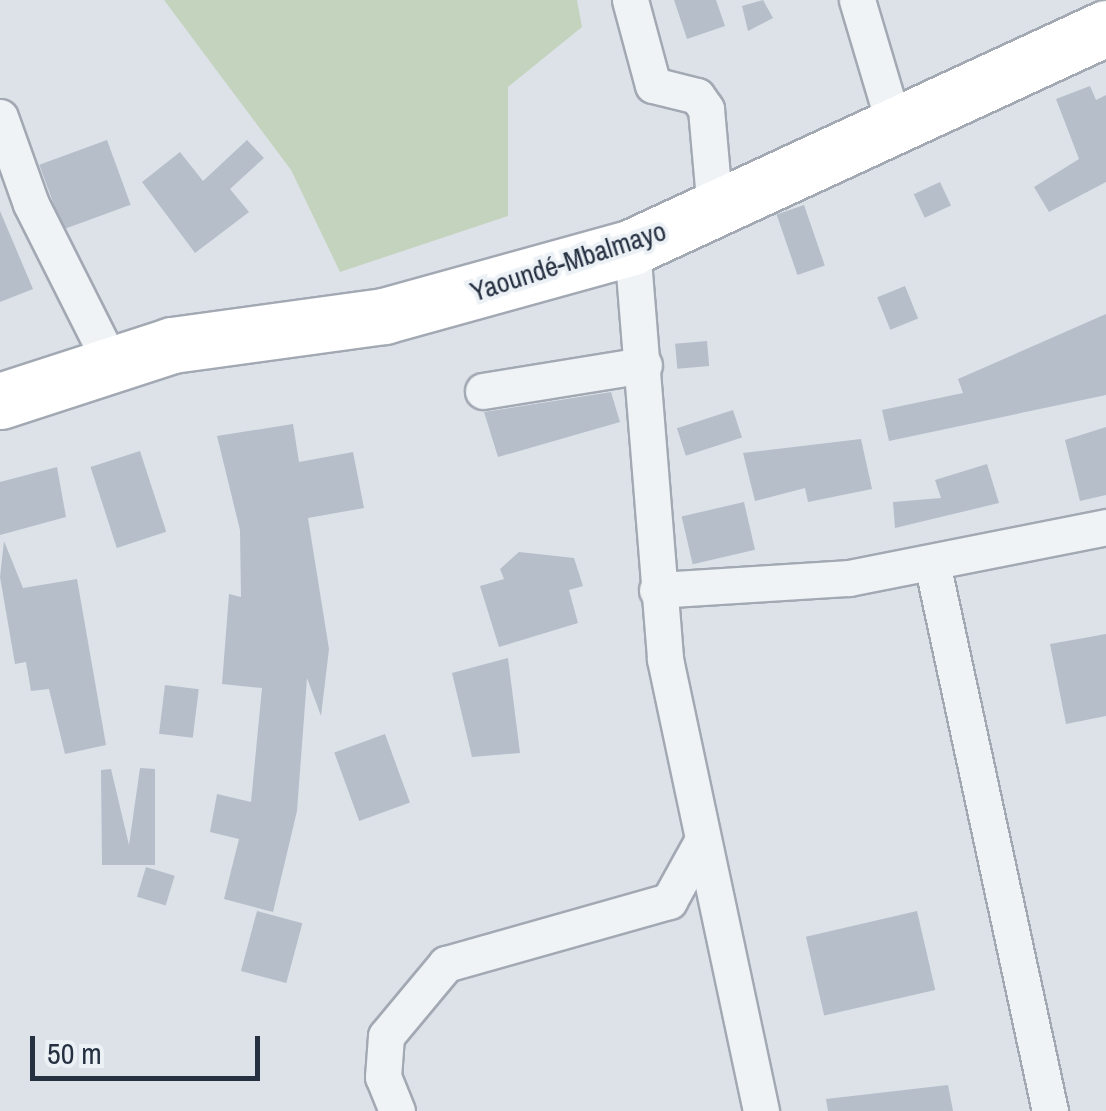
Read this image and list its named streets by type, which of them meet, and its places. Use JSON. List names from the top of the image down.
{
  "streets": {
    "highway": ["Yaoundé-Mbalmayo"]
  },
  "scale_bar": "50 m"
}
